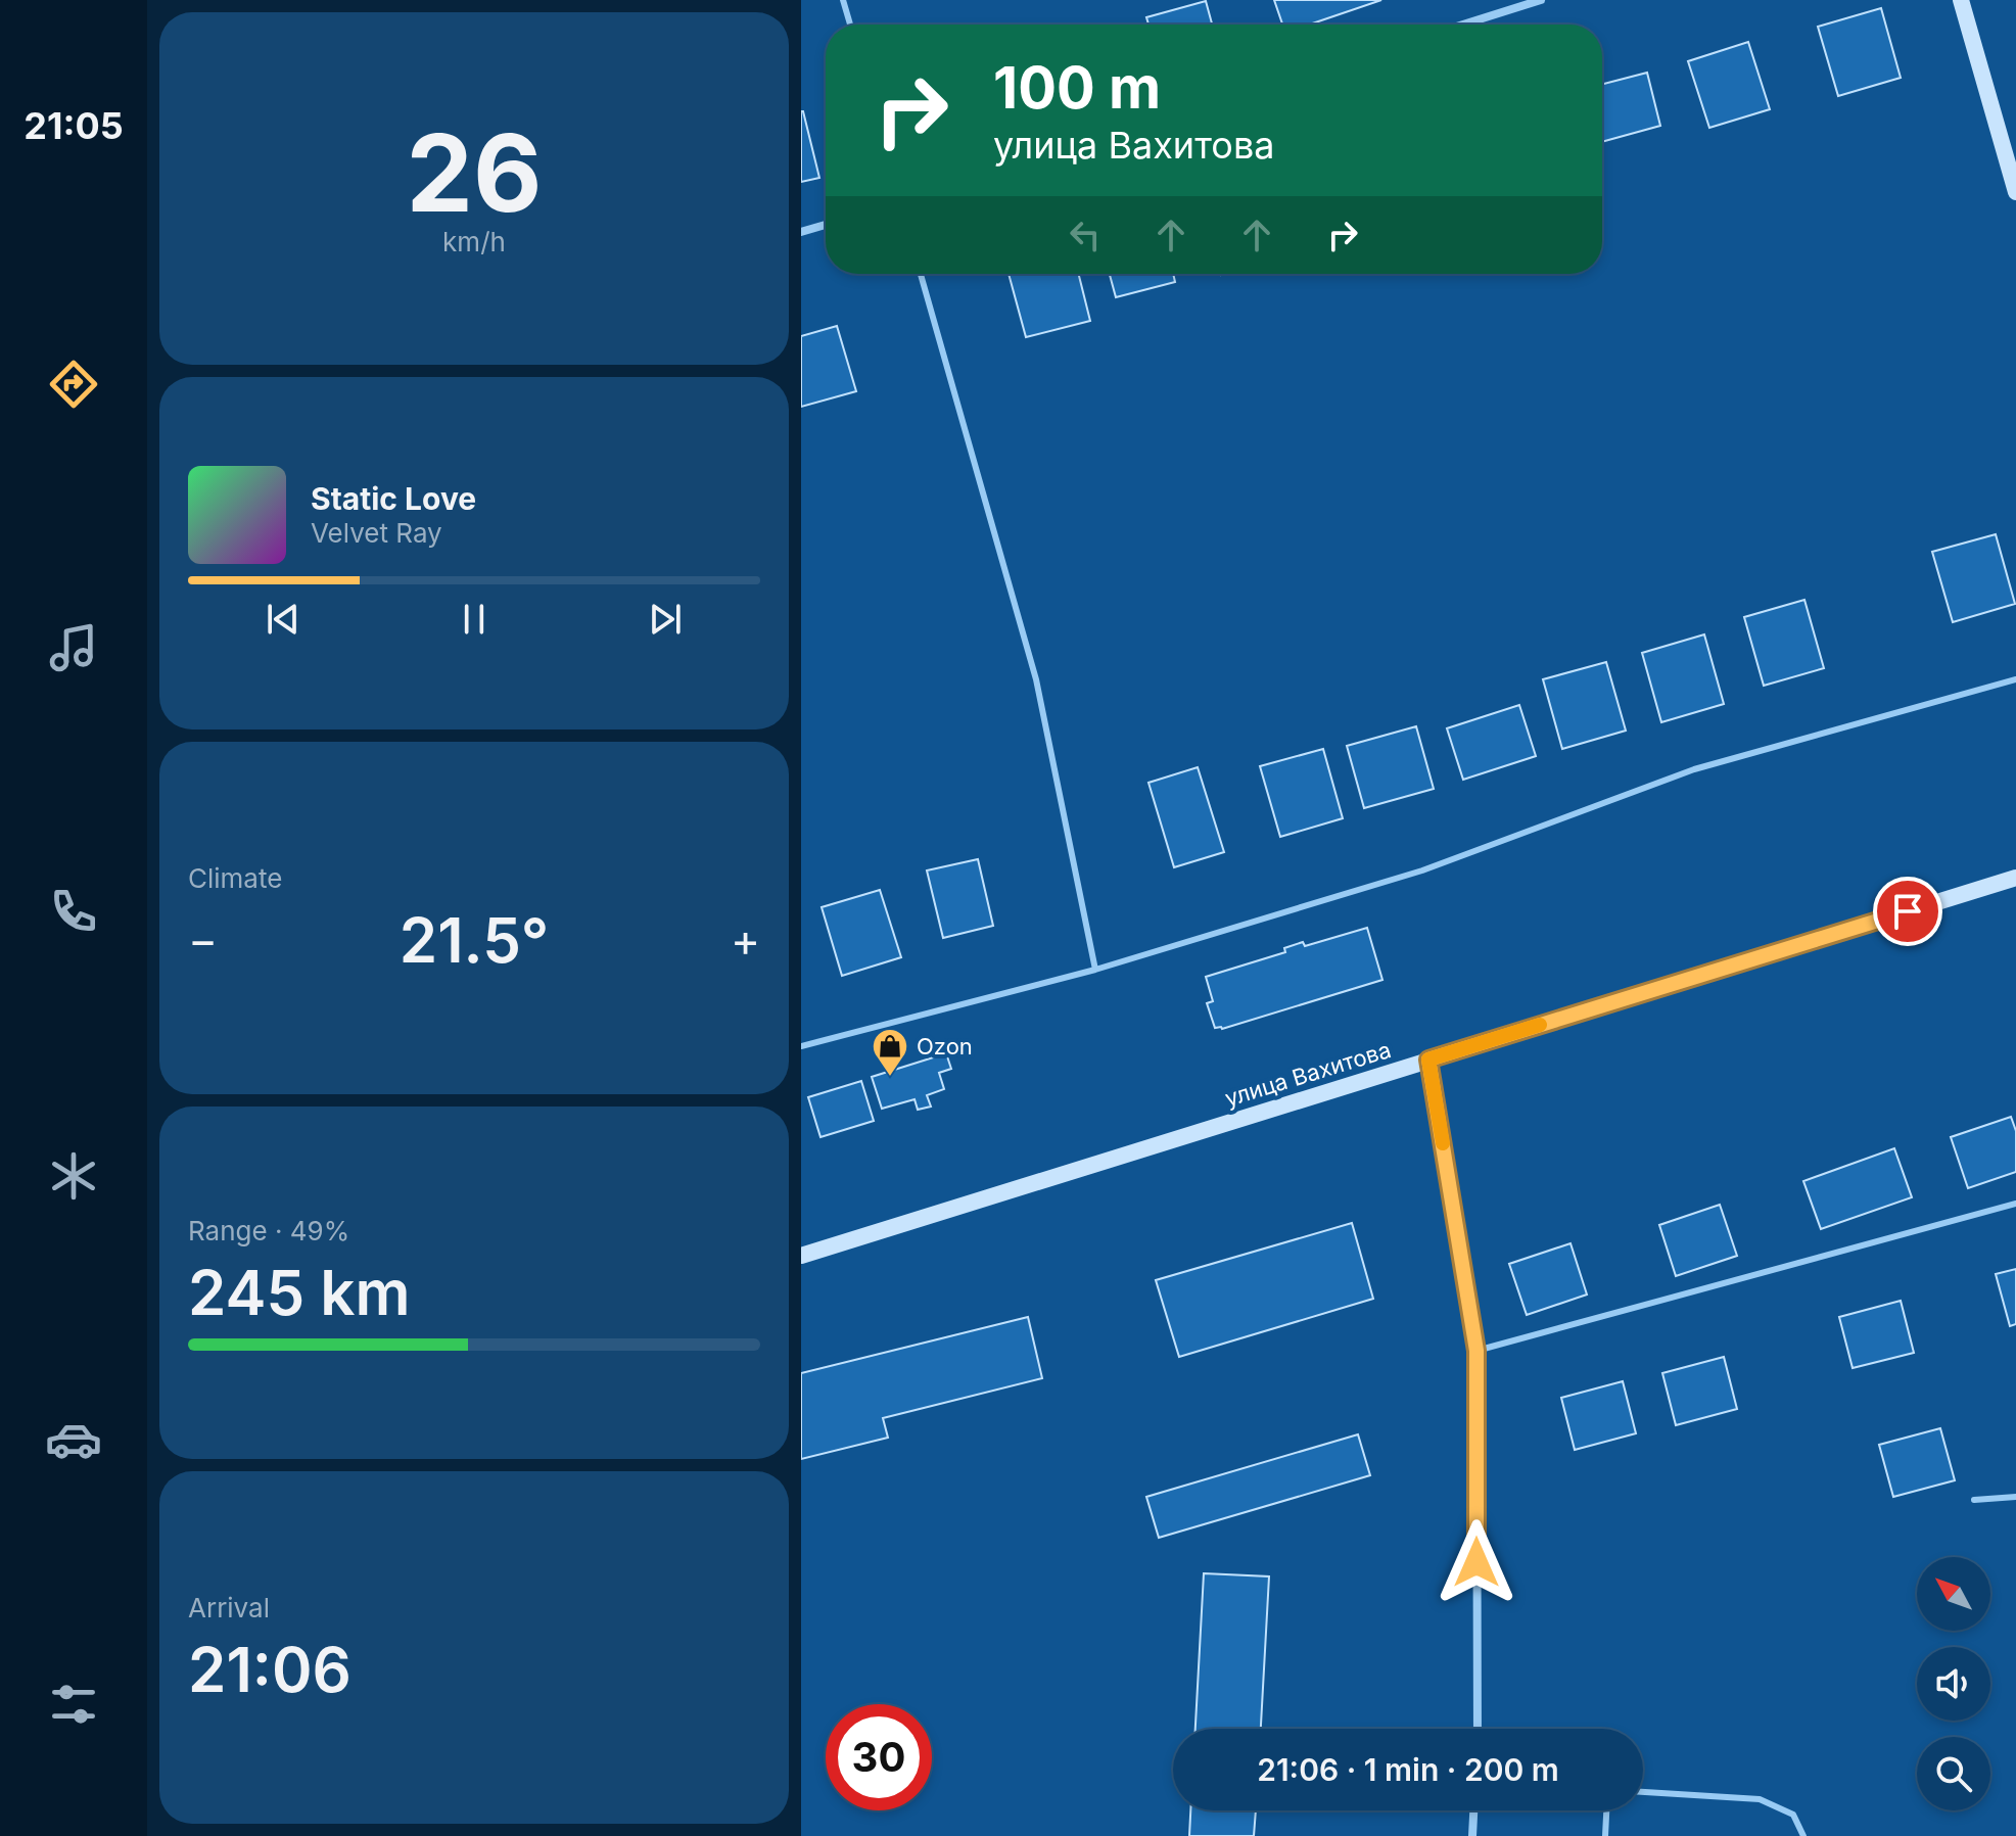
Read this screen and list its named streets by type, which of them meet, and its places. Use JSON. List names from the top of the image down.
{
  "streets": {
    "main road": ["улица Вахитова"]
  },
  "places": {
    "shop": ["Ozon"]
  },
  "north": "top left",
  "page": {
    "tabs": "21:05",
    "tile": [
      ["26", "km/h"],
      "Climate",
      ["Range · 49%", "245 km"],
      ["Arrival", "21:06"]
    ],
    "turn": ["100 m", "улица Вахитова"],
    "song": ["Static Love", "Velvet Ray"],
    "heat": ["−", "21.5°", "+"],
    "limit": "30",
    "trip": "21:06 · 1 min · 200 m"
  }
}
